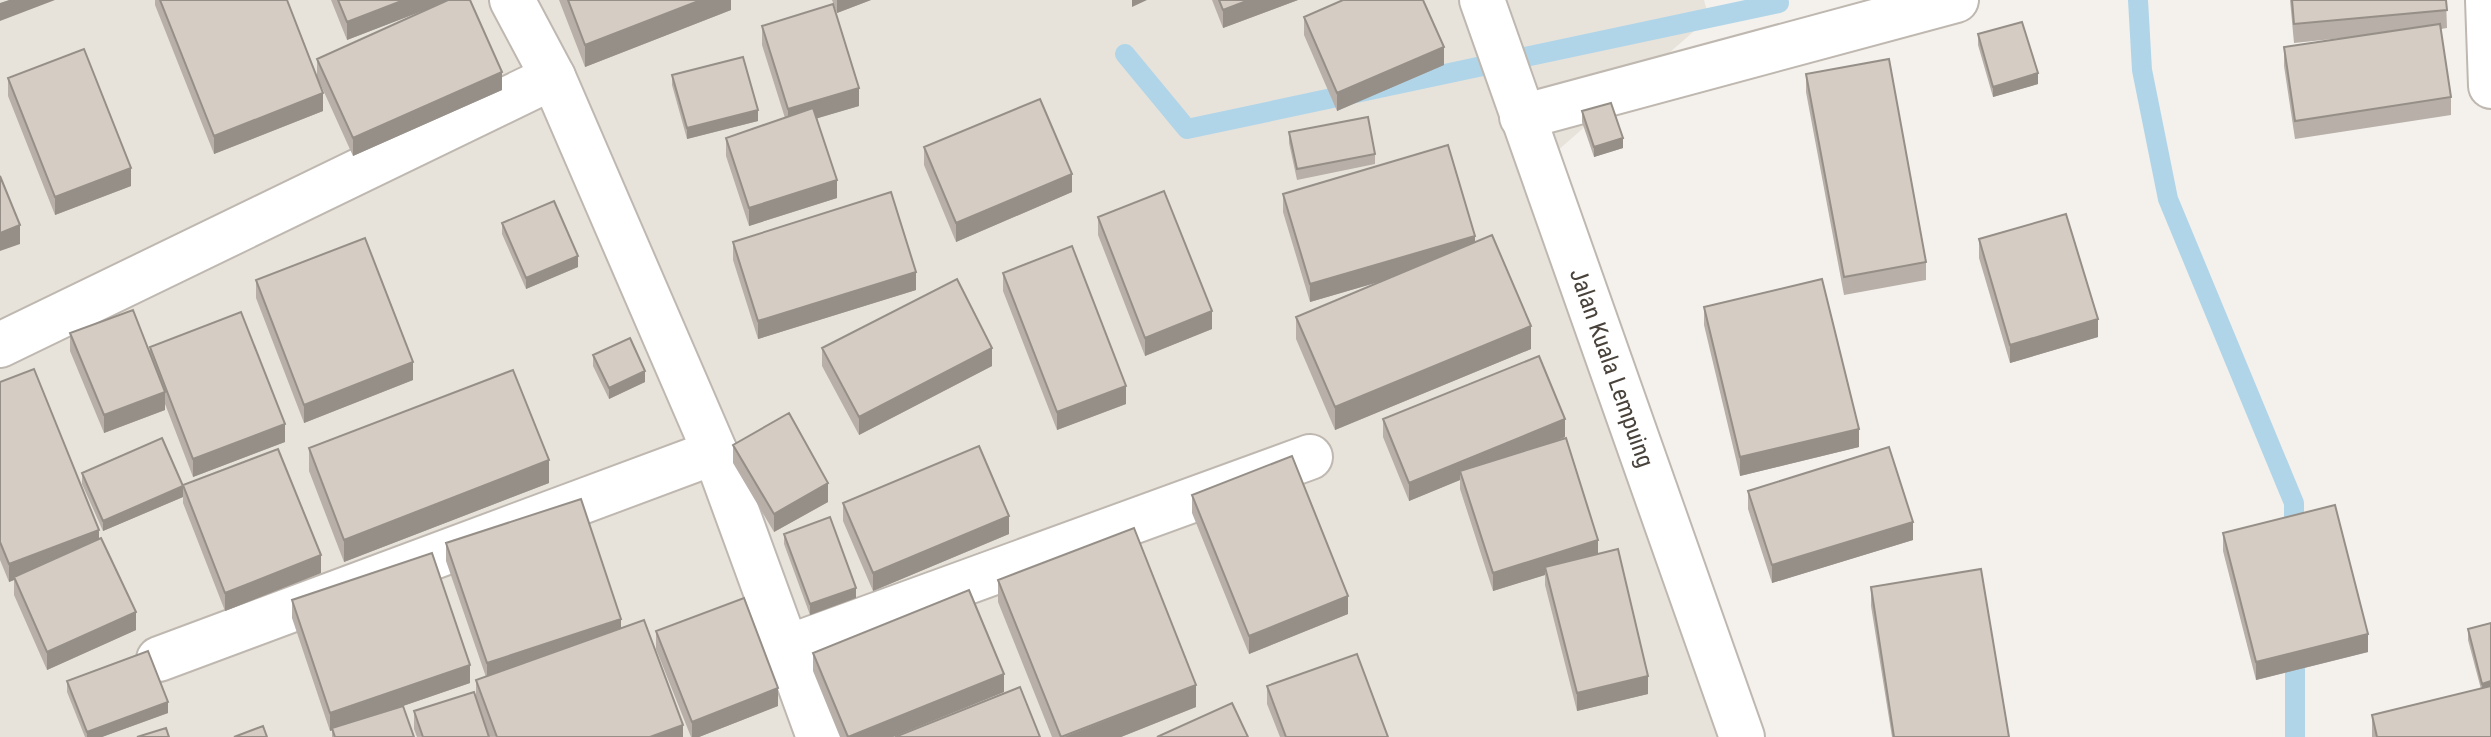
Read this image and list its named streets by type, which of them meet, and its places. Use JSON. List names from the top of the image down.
{
  "streets": {
    "street": ["Jalan Kuala Lempuing"]
  }
}
